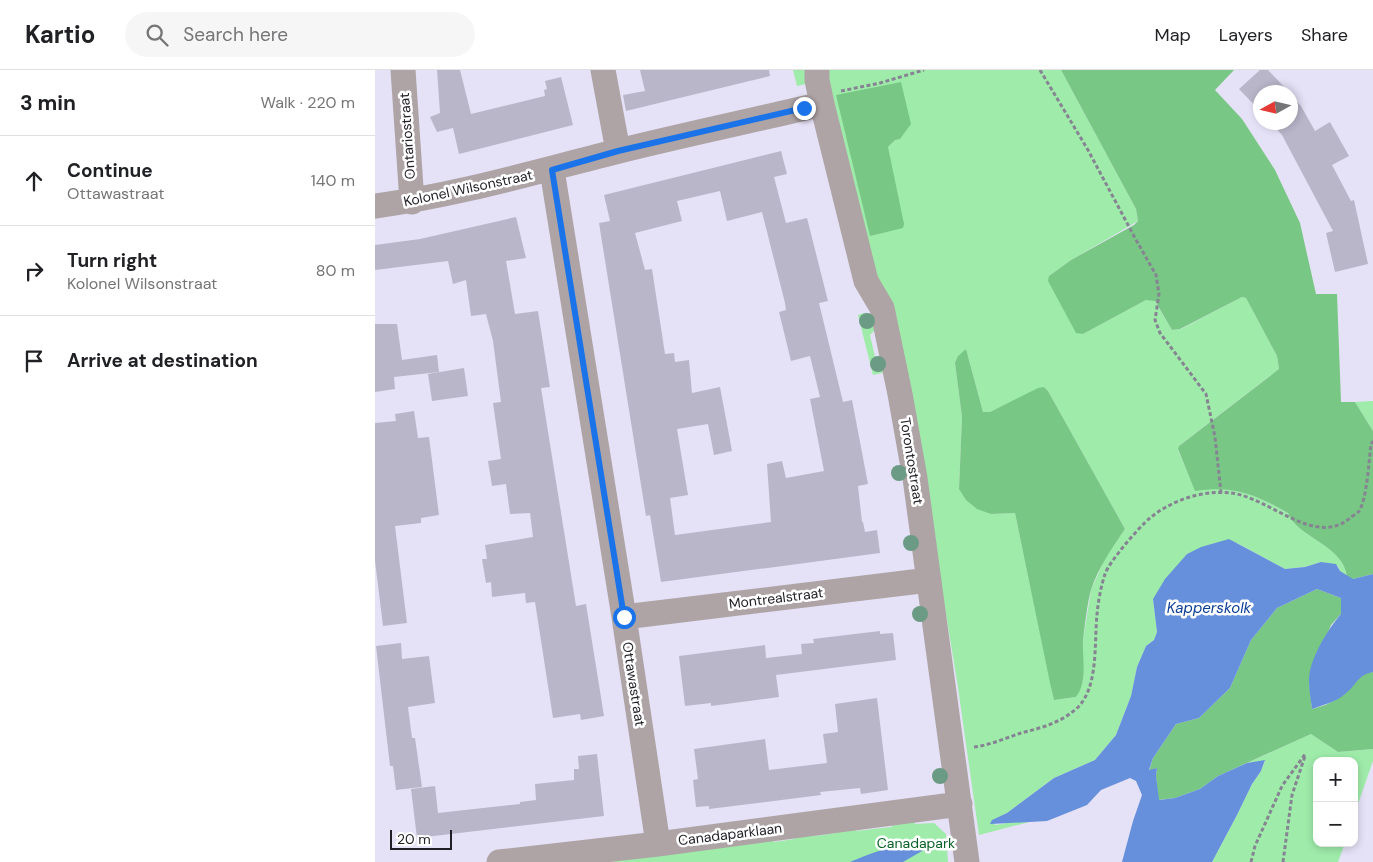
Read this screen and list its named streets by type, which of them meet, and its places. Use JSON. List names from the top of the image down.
{
  "streets": {
    "street": [
      "Ontariostraat",
      "Kolonel Wilsonstraat",
      "Torontostraat",
      "Montrealstraat",
      "Ottawastraat",
      "Canadaparklaan"
    ]
  },
  "crossings": [
    ["Ontariostraat", "Kolonel Wilsonstraat"],
    ["Kolonel Wilsonstraat", "Torontostraat"],
    ["Kolonel Wilsonstraat", "Ottawastraat"],
    ["Torontostraat", "Montrealstraat"],
    ["Torontostraat", "Canadaparklaan"],
    ["Montrealstraat", "Ottawastraat"],
    ["Ottawastraat", "Canadaparklaan"]
  ],
  "water": ["Kapperskolk"],
  "parks": ["Canadapark"],
  "scale_bar": "20 m",
  "north": "left",
  "page": {
    "header": "Kartio",
    "search": "Search here",
    "nav": ["Map", "Layers", "Share"],
    "heading": ["3 min", "Walk · 220 m"],
    "list": [
      ["Continue", "Ottawastraat", "140 m"],
      ["Turn right", "Kolonel Wilsonstraat", "80 m"],
      "Arrive at destination"
    ],
    "map_buttons": ["+", "−"],
    "scale": "20 m"
  }
}
